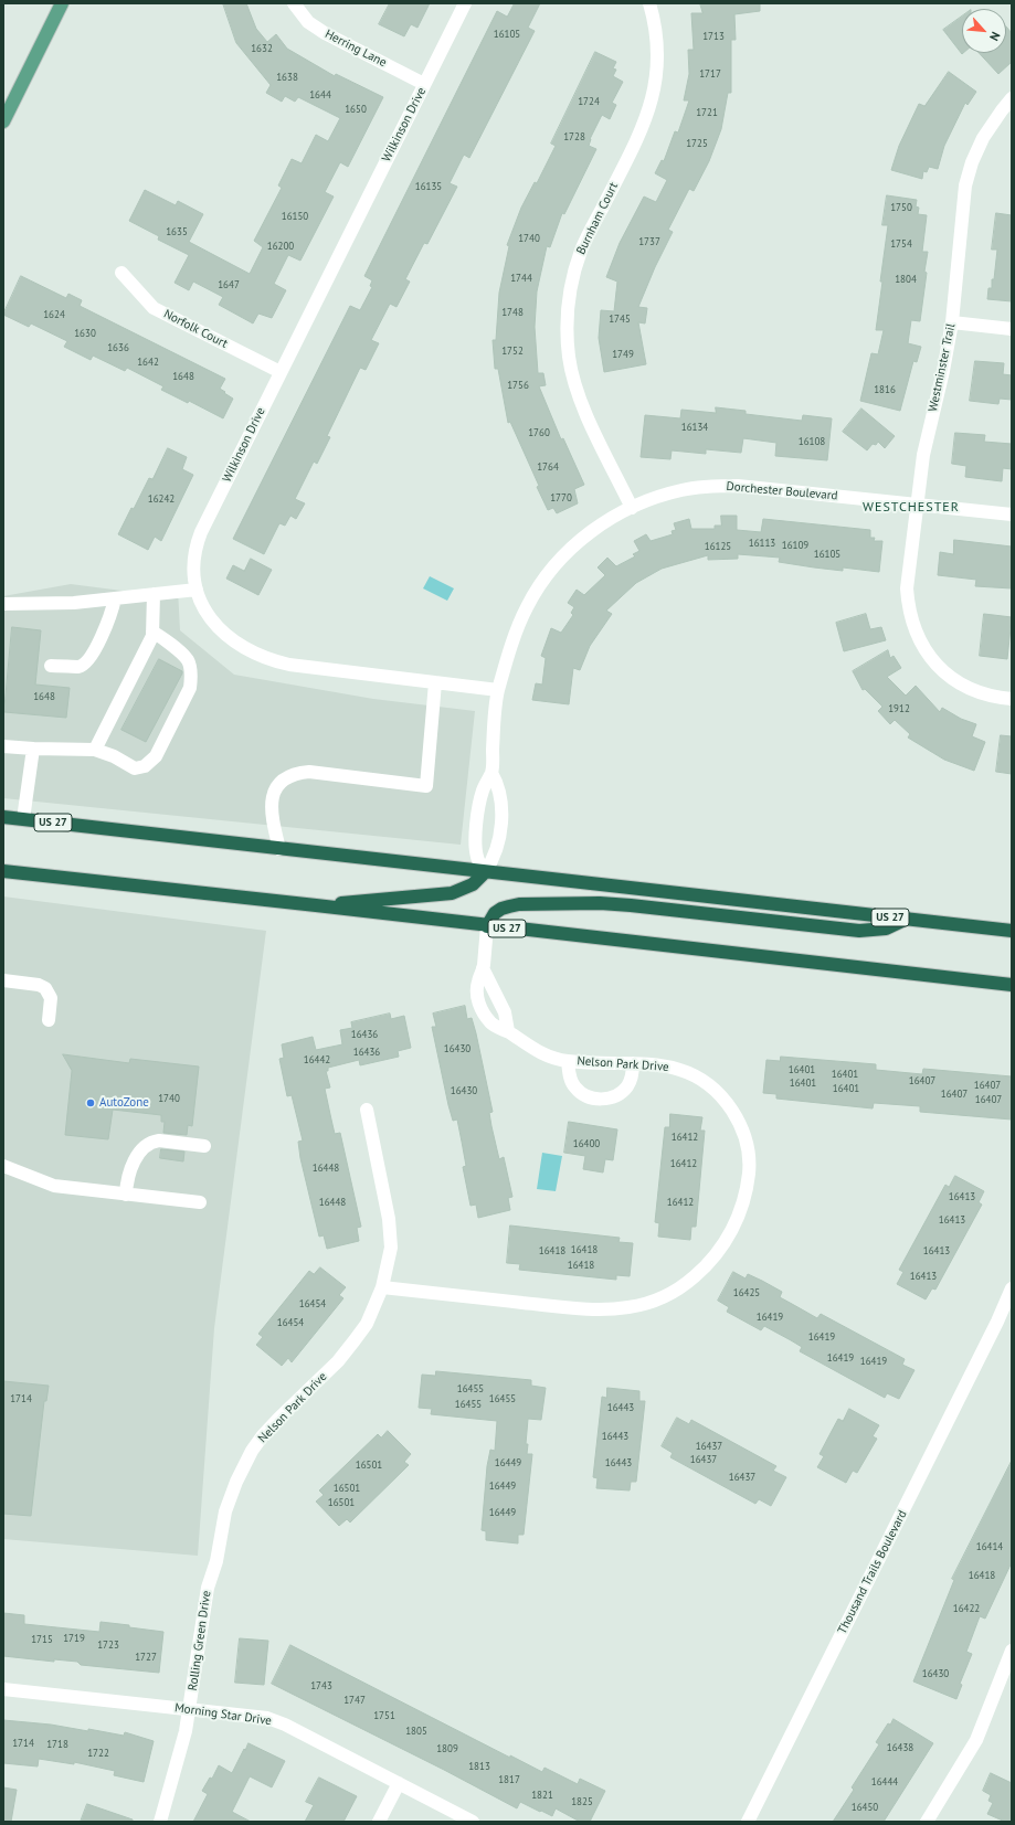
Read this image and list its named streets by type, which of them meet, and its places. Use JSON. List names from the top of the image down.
{
  "streets": {
    "highway": ["US 27"],
    "street": [
      "Herring Lane",
      "Wilkinson Drive",
      "Burnham Court",
      "Norfolk Court",
      "Westminster Trail",
      "Dorchester Boulevard",
      "Nelson Park Drive",
      "Thousand Trails Boulevard",
      "Rolling Green Drive",
      "Morning Star Drive"
    ]
  },
  "crossings": [
    ["Herring Lane", "Wilkinson Drive"],
    ["Wilkinson Drive", "Norfolk Court"],
    ["Wilkinson Drive", "Dorchester Boulevard"],
    ["Burnham Court", "Dorchester Boulevard"],
    ["Westminster Trail", "Dorchester Boulevard"],
    ["Dorchester Boulevard", "US 27"],
    ["Nelson Park Drive", "Rolling Green Drive"],
    ["Rolling Green Drive", "Morning Star Drive"]
  ],
  "districts": ["WESTCHESTER"],
  "places": ["AutoZone"],
  "house_numbers": [
    "16105",
    "1713",
    "1632",
    "1717",
    "1638",
    "1644",
    "1724",
    "1650",
    "1721",
    "1728",
    "1725",
    "16135",
    "1750",
    "16150",
    "1635",
    "1740",
    "1737",
    "1754",
    "16200",
    "1744",
    "1804",
    "1647",
    "1748",
    "1624",
    "1745",
    "1630",
    "1636",
    "1752",
    "1749",
    "1642",
    "1648",
    "1756",
    "1816",
    "16134",
    "1760",
    "16108",
    "1764",
    "1770",
    "16242",
    "16113",
    "16109",
    "16125",
    "16105",
    "1648",
    "1912",
    "16436",
    "16430",
    "16436",
    "16442",
    "16401",
    "16401",
    "16407",
    "16401",
    "16407",
    "16401",
    "16430",
    "16407",
    "1740",
    "16407",
    "16412",
    "16400",
    "16412",
    "16448",
    "16413",
    "16448",
    "16412",
    "16413",
    "16418",
    "16418",
    "16413",
    "16418",
    "16413",
    "16425",
    "16454",
    "16419",
    "16454",
    "16419",
    "16419",
    "16419",
    "16455",
    "1714",
    "16455",
    "16455",
    "16443",
    "16443",
    "16437",
    "16437",
    "16449",
    "16443",
    "16501",
    "16437",
    "16449",
    "16501",
    "16501",
    "16449",
    "16414",
    "16418",
    "16422",
    "1719",
    "1715",
    "1723",
    "1727",
    "16430",
    "1743",
    "1747",
    "1751",
    "1805",
    "1714",
    "1718",
    "16438",
    "1809",
    "1722",
    "1813",
    "1817",
    "16444",
    "1821",
    "1825",
    "16450"
  ],
  "north": "bottom right"
}
